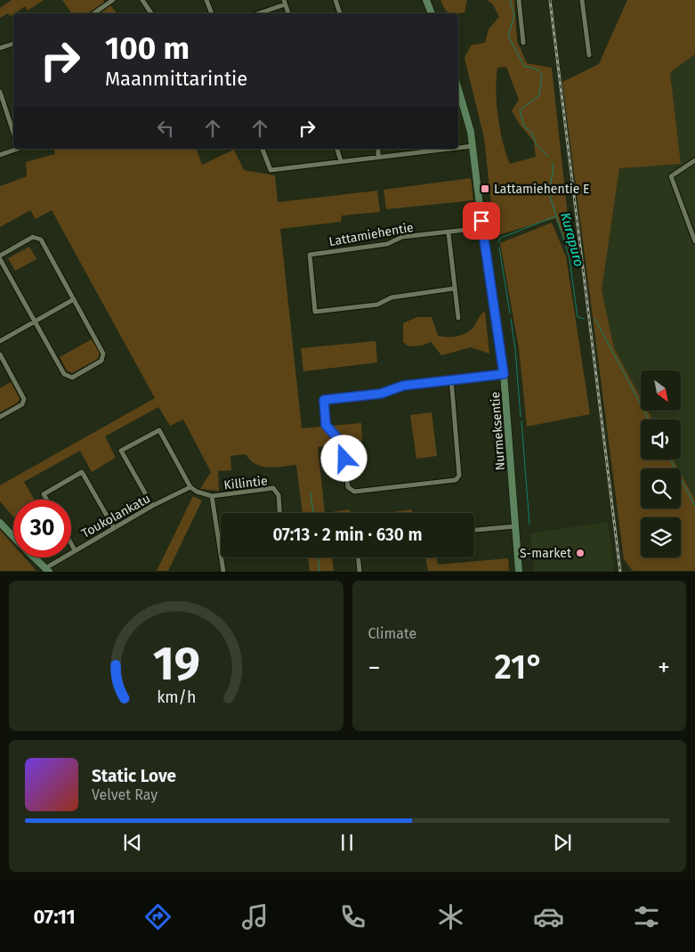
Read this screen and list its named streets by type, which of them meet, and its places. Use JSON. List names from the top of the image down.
{
  "streets": {
    "street": [
      "Lattamiehentie",
      "Nurmeksentie",
      "Killintie",
      "Toukolankatu"
    ]
  },
  "crossings": [
    ["Lattamiehentie", "Nurmeksentie"]
  ],
  "water": ["Kurapuro"],
  "places": {
    "transit": ["Lattamiehentie E"],
    "other": ["S-market"]
  },
  "north": "bottom right",
  "page": {
    "turn": ["100 m", "Maanmittarintie"],
    "limit": "30",
    "trip": "07:13 · 2 min · 630 m",
    "tile": "Climate",
    "heat": ["−", "21°", "+"],
    "song": ["Static Love", "Velvet Ray"],
    "tabs": "07:11",
    "gauge": ["19", "km/h"]
  }
}
